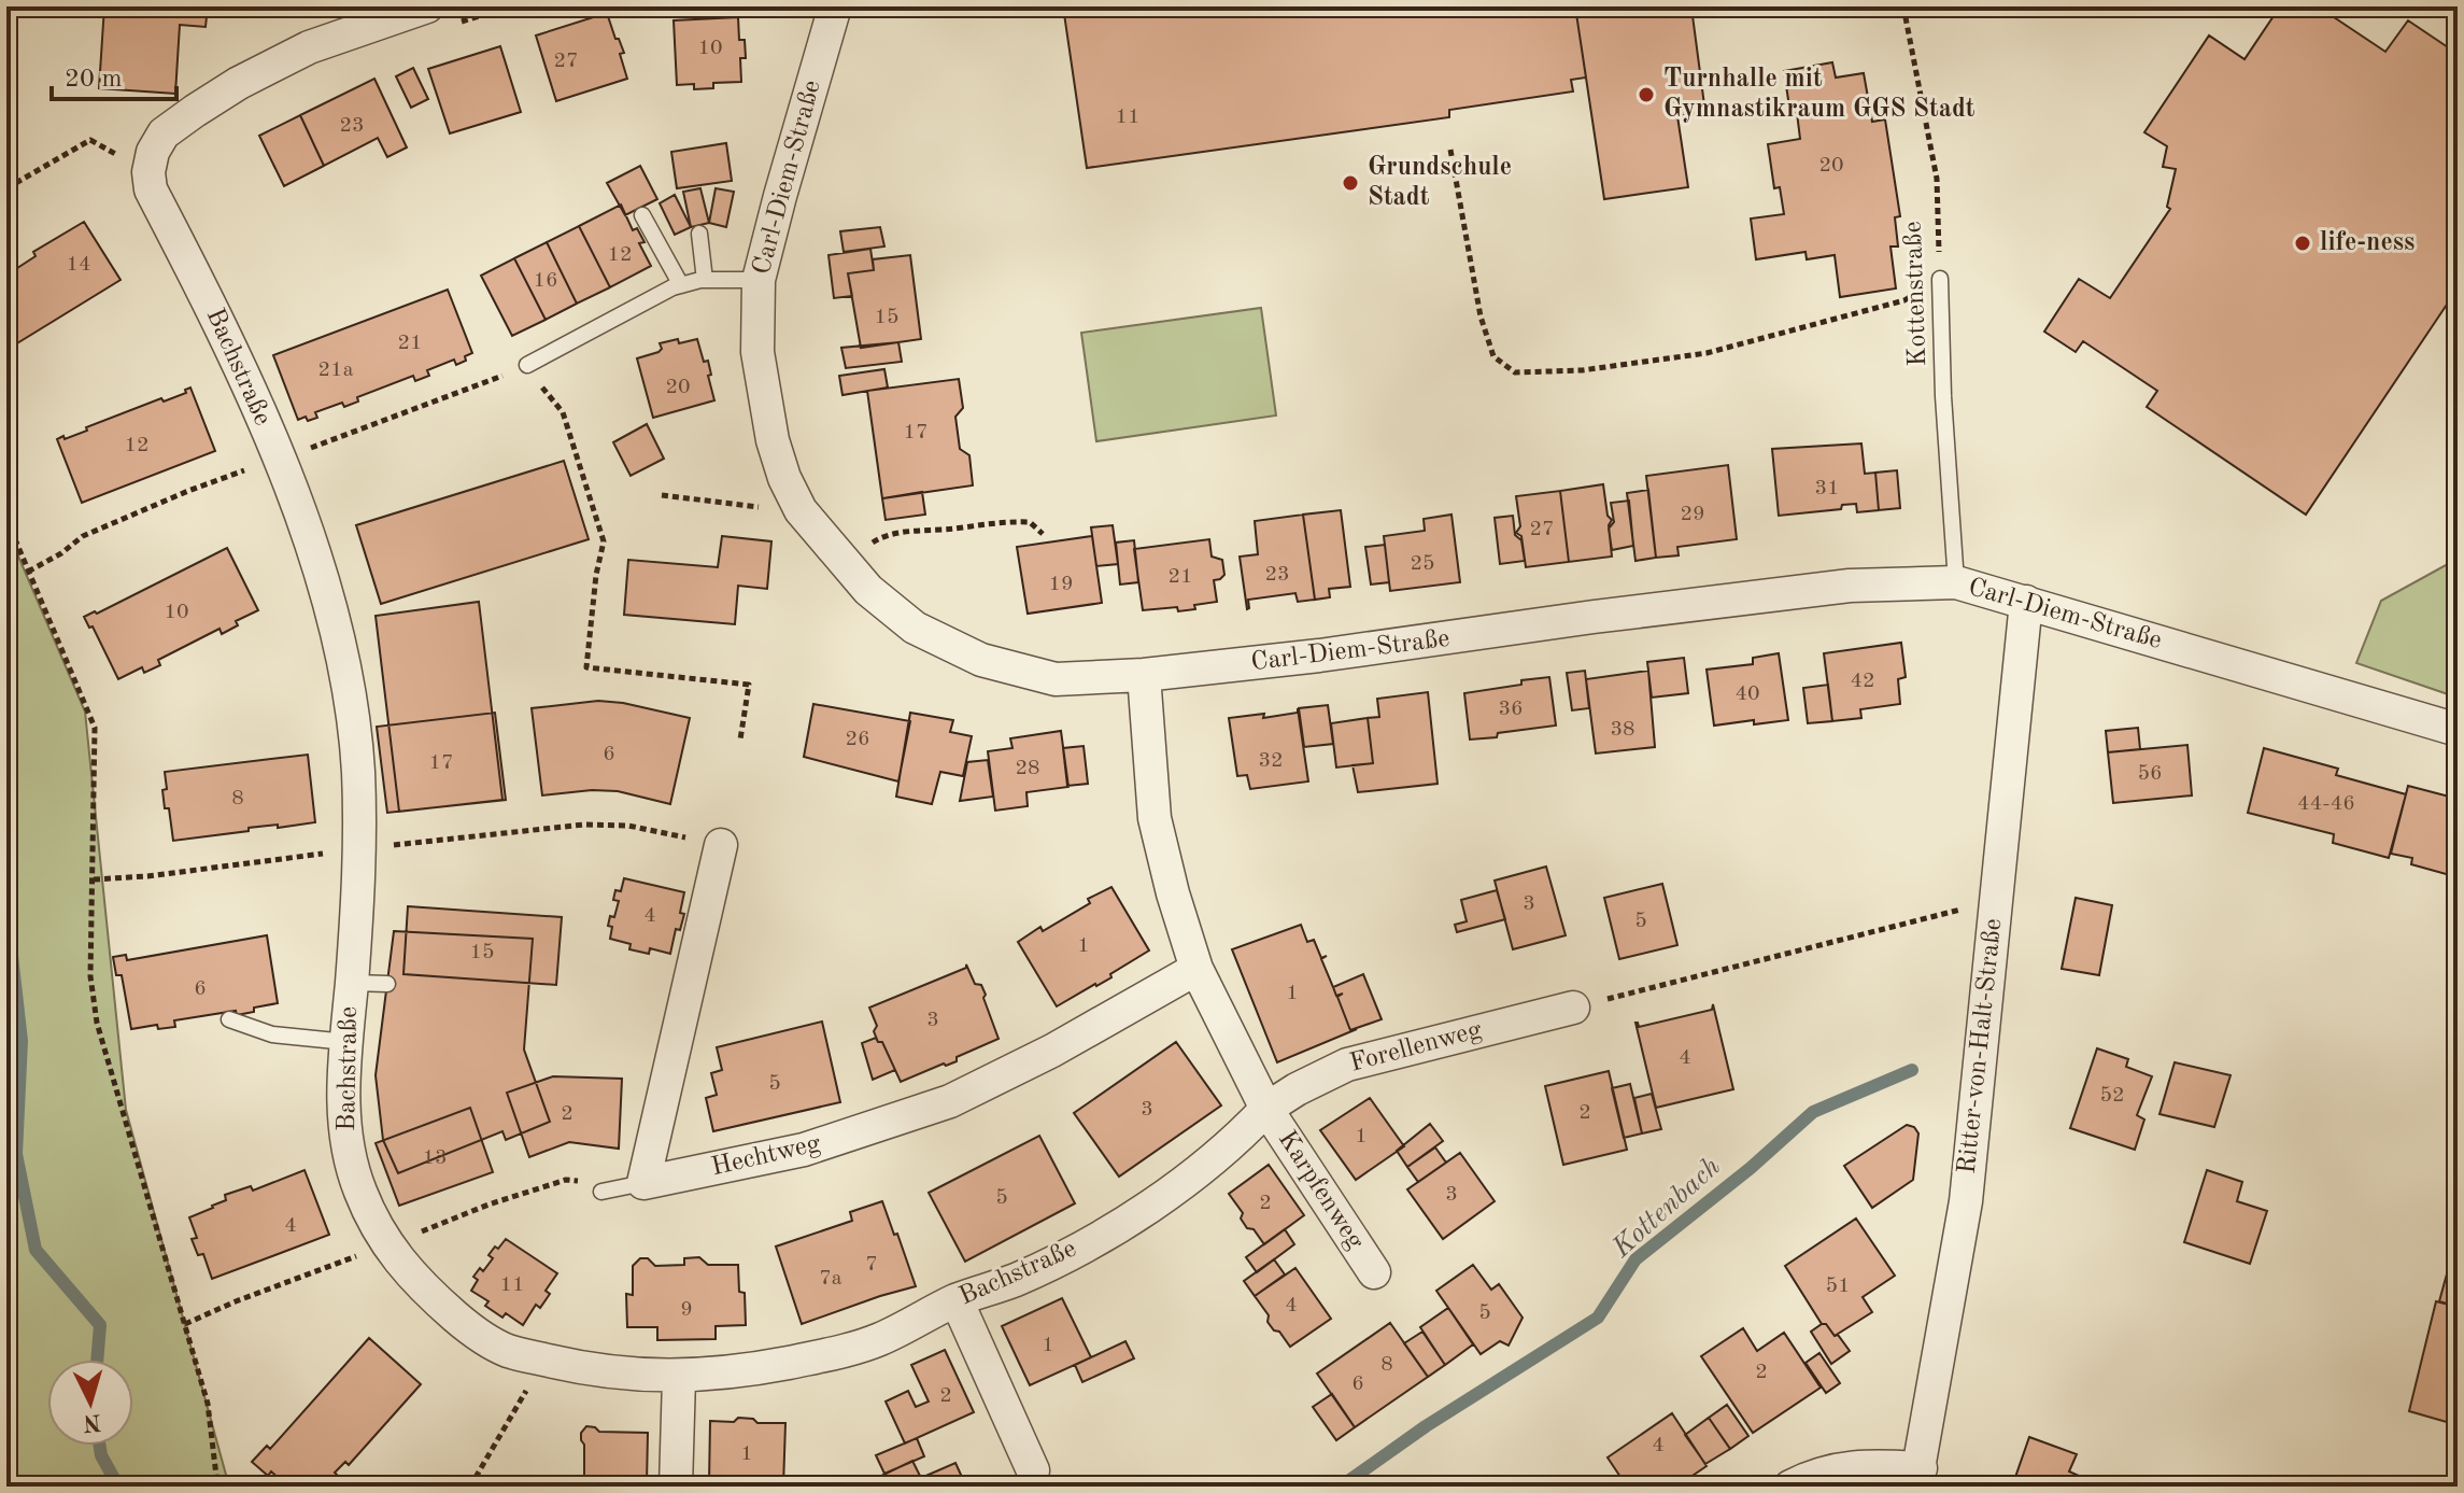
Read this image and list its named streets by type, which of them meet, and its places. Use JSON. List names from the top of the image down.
{
  "streets": {
    "street": [
      "Carl-Diem-Straße",
      "Bachstraße",
      "Ritter-von-Halt-Straße",
      "Forellenweg",
      "Hechtweg",
      "Karpfenweg"
    ],
    "lane": ["Kottenstraße"]
  },
  "crossings": [
    ["Carl-Diem-Straße", "Kottenstraße"],
    ["Carl-Diem-Straße", "Ritter-von-Halt-Straße"],
    ["Bachstraße", "Forellenweg"],
    ["Bachstraße", "Karpfenweg"],
    ["Forellenweg", "Karpfenweg"]
  ],
  "water": ["Kottenbach"],
  "places": ["Turnhalle mit Gymnastikraum GGS Stadt", "Grundschule Stadt", "life-ness"],
  "house_numbers": [
    "10",
    "27",
    "11",
    "23",
    "20",
    "12",
    "14",
    "16",
    "15",
    "21",
    "21a",
    "20",
    "17",
    "12",
    "31",
    "29",
    "27",
    "25",
    "23",
    "21",
    "19",
    "10",
    "42",
    "40",
    "36",
    "38",
    "26",
    "6",
    "32",
    "17",
    "28",
    "56",
    "8",
    "44-46",
    "3",
    "4",
    "5",
    "1",
    "15",
    "6",
    "1",
    "3",
    "4",
    "5",
    "52",
    "3",
    "2",
    "2",
    "1",
    "13",
    "3",
    "5",
    "2",
    "4",
    "7",
    "7a",
    "11",
    "51",
    "4",
    "9",
    "5",
    "1",
    "8",
    "2",
    "6",
    "2",
    "4",
    "1"
  ],
  "scale_bar": "20 m",
  "north": "bottom"
}
